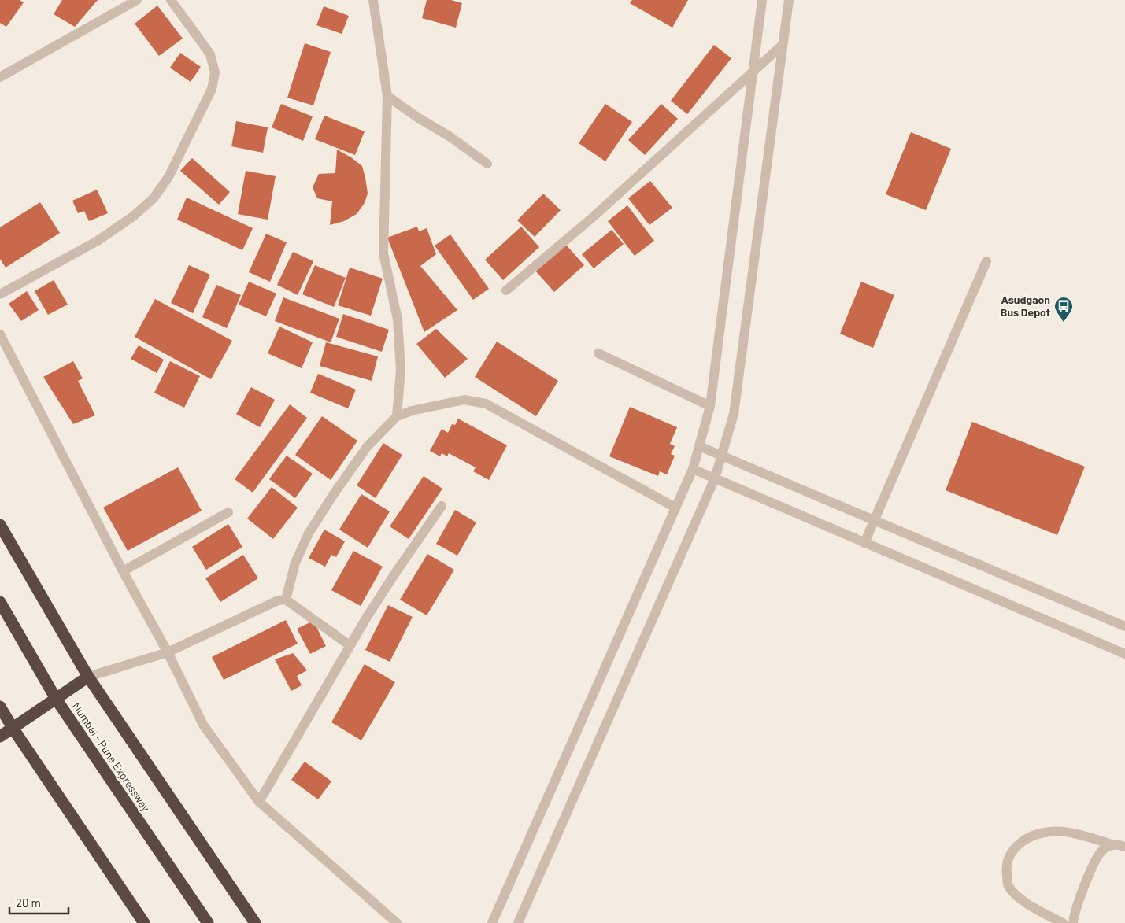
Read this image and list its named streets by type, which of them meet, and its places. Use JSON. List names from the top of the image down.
{
  "streets": {
    "highway": ["Mumbai - Pune Expressway"]
  },
  "places": {
    "bus stop": ["Asudgaon Bus Depot"]
  },
  "scale_bar": "20 m"
}
